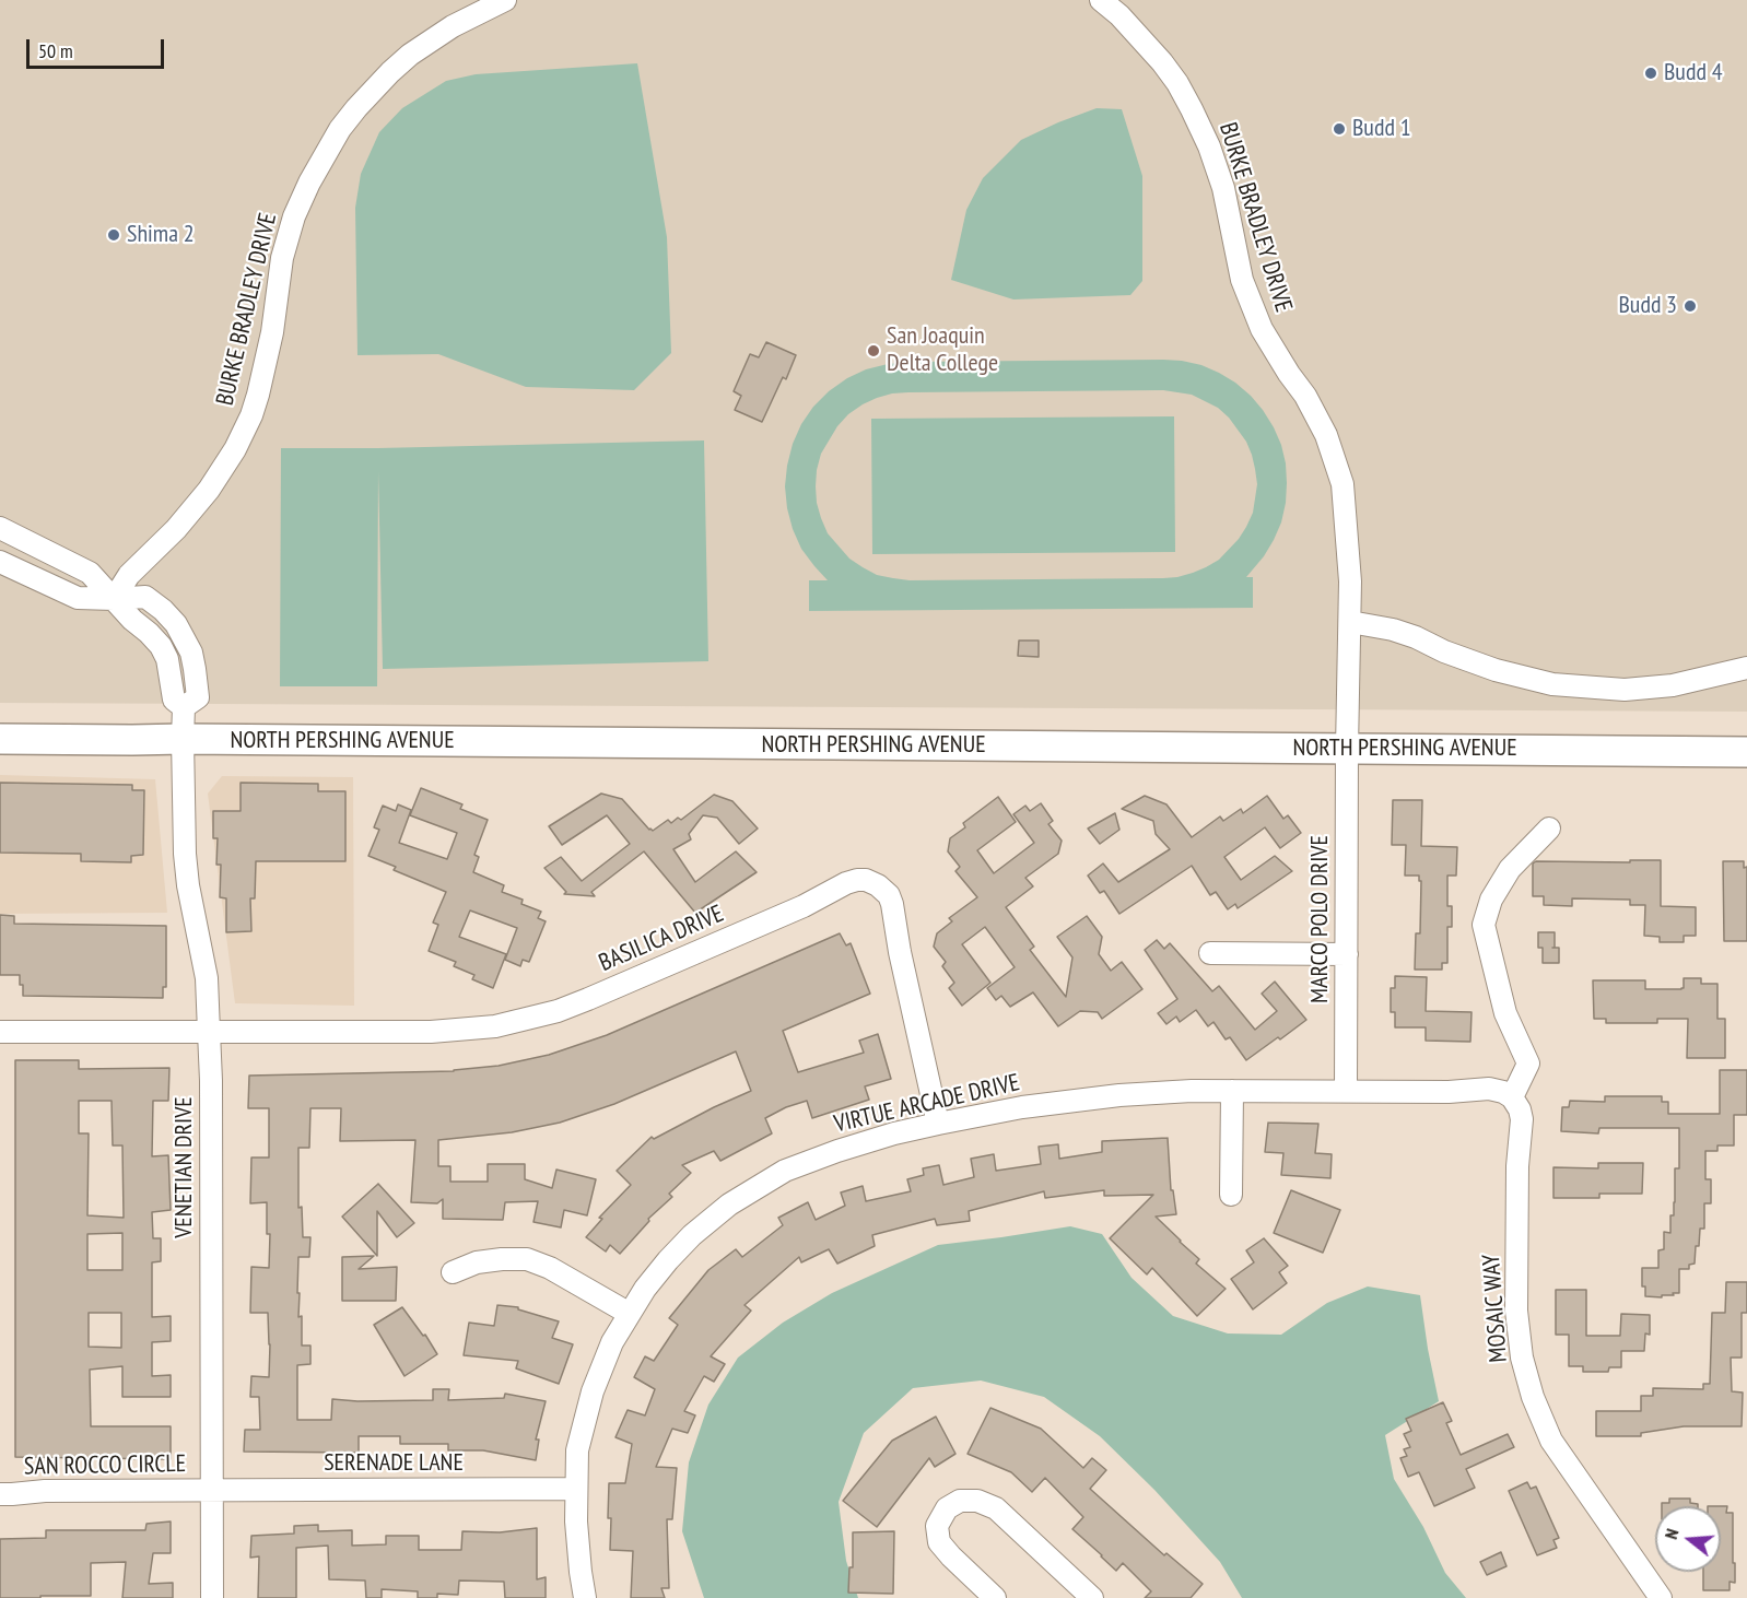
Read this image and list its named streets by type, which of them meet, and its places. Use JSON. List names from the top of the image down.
{
  "streets": {
    "main road": ["NORTH PERSHING AVENUE"],
    "street": [
      "BURKE BRADLEY DRIVE",
      "MARCO POLO DRIVE",
      "BASILICA DRIVE",
      "VIRTUE ARCADE DRIVE",
      "VENETIAN DRIVE",
      "MOSAIC WAY",
      "SERENADE LANE",
      "SAN ROCCO CIRCLE"
    ]
  },
  "crossings": [
    ["BURKE BRADLEY DRIVE", "NORTH PERSHING AVENUE"],
    ["BURKE BRADLEY DRIVE", "MARCO POLO DRIVE"],
    ["BURKE BRADLEY DRIVE", "VENETIAN DRIVE"],
    ["NORTH PERSHING AVENUE", "MARCO POLO DRIVE"],
    ["NORTH PERSHING AVENUE", "VENETIAN DRIVE"],
    ["MARCO POLO DRIVE", "VIRTUE ARCADE DRIVE"],
    ["BASILICA DRIVE", "VIRTUE ARCADE DRIVE"],
    ["BASILICA DRIVE", "VENETIAN DRIVE"],
    ["VIRTUE ARCADE DRIVE", "MOSAIC WAY"],
    ["VIRTUE ARCADE DRIVE", "SERENADE LANE"],
    ["VENETIAN DRIVE", "SERENADE LANE"],
    ["VENETIAN DRIVE", "SAN ROCCO CIRCLE"],
    ["SERENADE LANE", "SAN ROCCO CIRCLE"]
  ],
  "places": [
    "Budd 4",
    "Budd 1",
    "Shima 2",
    "Budd 3",
    "San Joaquin Delta College"
  ],
  "scale_bar": "50 m",
  "north": "left"
}
